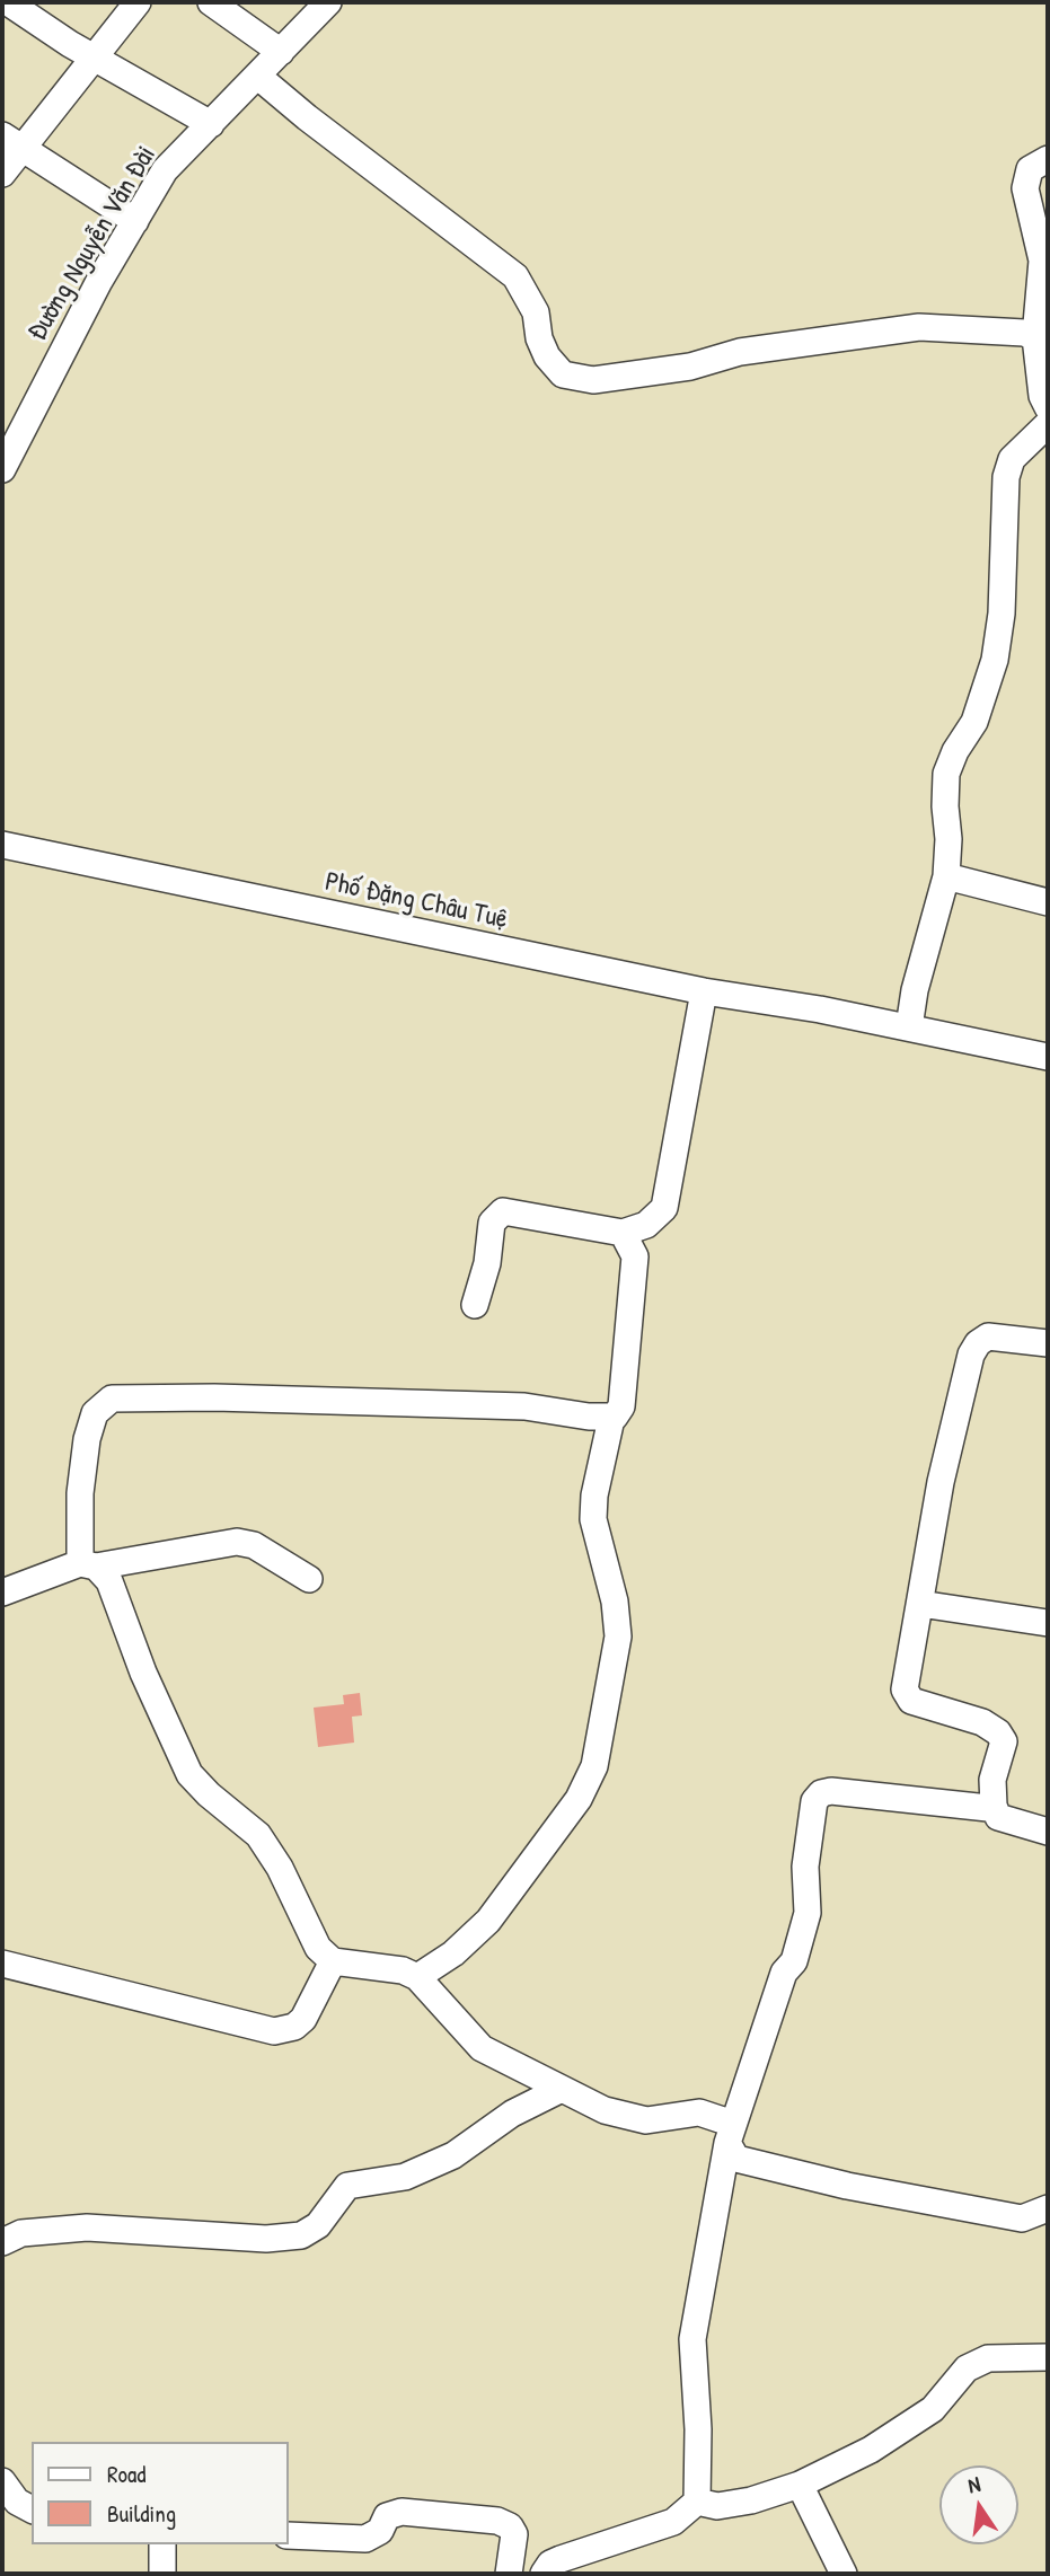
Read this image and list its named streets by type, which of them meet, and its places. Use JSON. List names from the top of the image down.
{
  "streets": {
    "street": ["Đường Nguyễn Văn Đài", "Phố Đặng Châu Tuệ"]
  },
  "legend": ["Road", "Building"],
  "north": "top"
}
